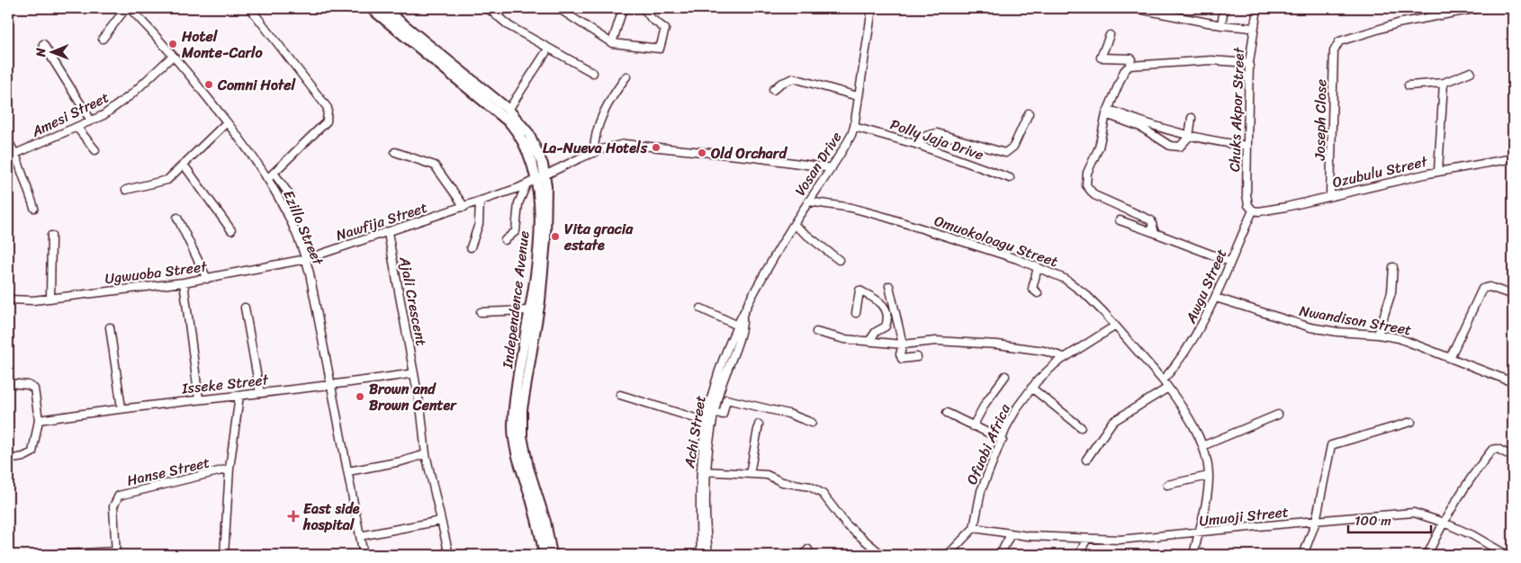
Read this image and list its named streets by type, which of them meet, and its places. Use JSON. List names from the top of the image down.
{
  "streets": {
    "main road": ["Independence Avenue"],
    "street": [
      "Chuks Akpor Street",
      "Amesi Street",
      "Joseph Close",
      "Polly Jaja Drive",
      "Vosan Drive",
      "Ozubulu Street",
      "Nawfija Street",
      "Ezillo Street",
      "Omuokoloagu Street",
      "Ugwuoba Street",
      "Awgu Street",
      "Ajali Crescent",
      "Nwandison Street",
      "Isseke Street",
      "Achi Street",
      "Ofuobi Africa",
      "Hanse Street",
      "Umuoji Street"
    ]
  },
  "crossings": [
    ["Chuks Akpor Street", "Ozubulu Street"],
    ["Chuks Akpor Street", "Awgu Street"],
    ["Amesi Street", "Ezillo Street"],
    ["Joseph Close", "Ozubulu Street"],
    ["Polly Jaja Drive", "Vosan Drive"],
    ["Vosan Drive", "Nawfija Street"],
    ["Vosan Drive", "Omuokoloagu Street"],
    ["Vosan Drive", "Achi Street"],
    ["Ozubulu Street", "Awgu Street"],
    ["Nawfija Street", "Ezillo Street"],
    ["Nawfija Street", "Ugwuoba Street"],
    ["Nawfija Street", "Independence Avenue"],
    ["Nawfija Street", "Ajali Crescent"],
    ["Ezillo Street", "Ugwuoba Street"],
    ["Ezillo Street", "Isseke Street"],
    ["Omuokoloagu Street", "Awgu Street"],
    ["Omuokoloagu Street", "Ofuobi Africa"],
    ["Awgu Street", "Nwandison Street"],
    ["Ajali Crescent", "Isseke Street"],
    ["Ofuobi Africa", "Umuoji Street"]
  ],
  "places": {
    "other": [
      "Hotel Monte-Carlo",
      "Comni Hotel",
      "La-Nueva Hotels",
      "Old Orchard",
      "Vita gracia estate",
      "Brown and Brown Center"
    ],
    "health": ["East side hospital"]
  },
  "scale_bar": "100 m",
  "north": "left"
}
